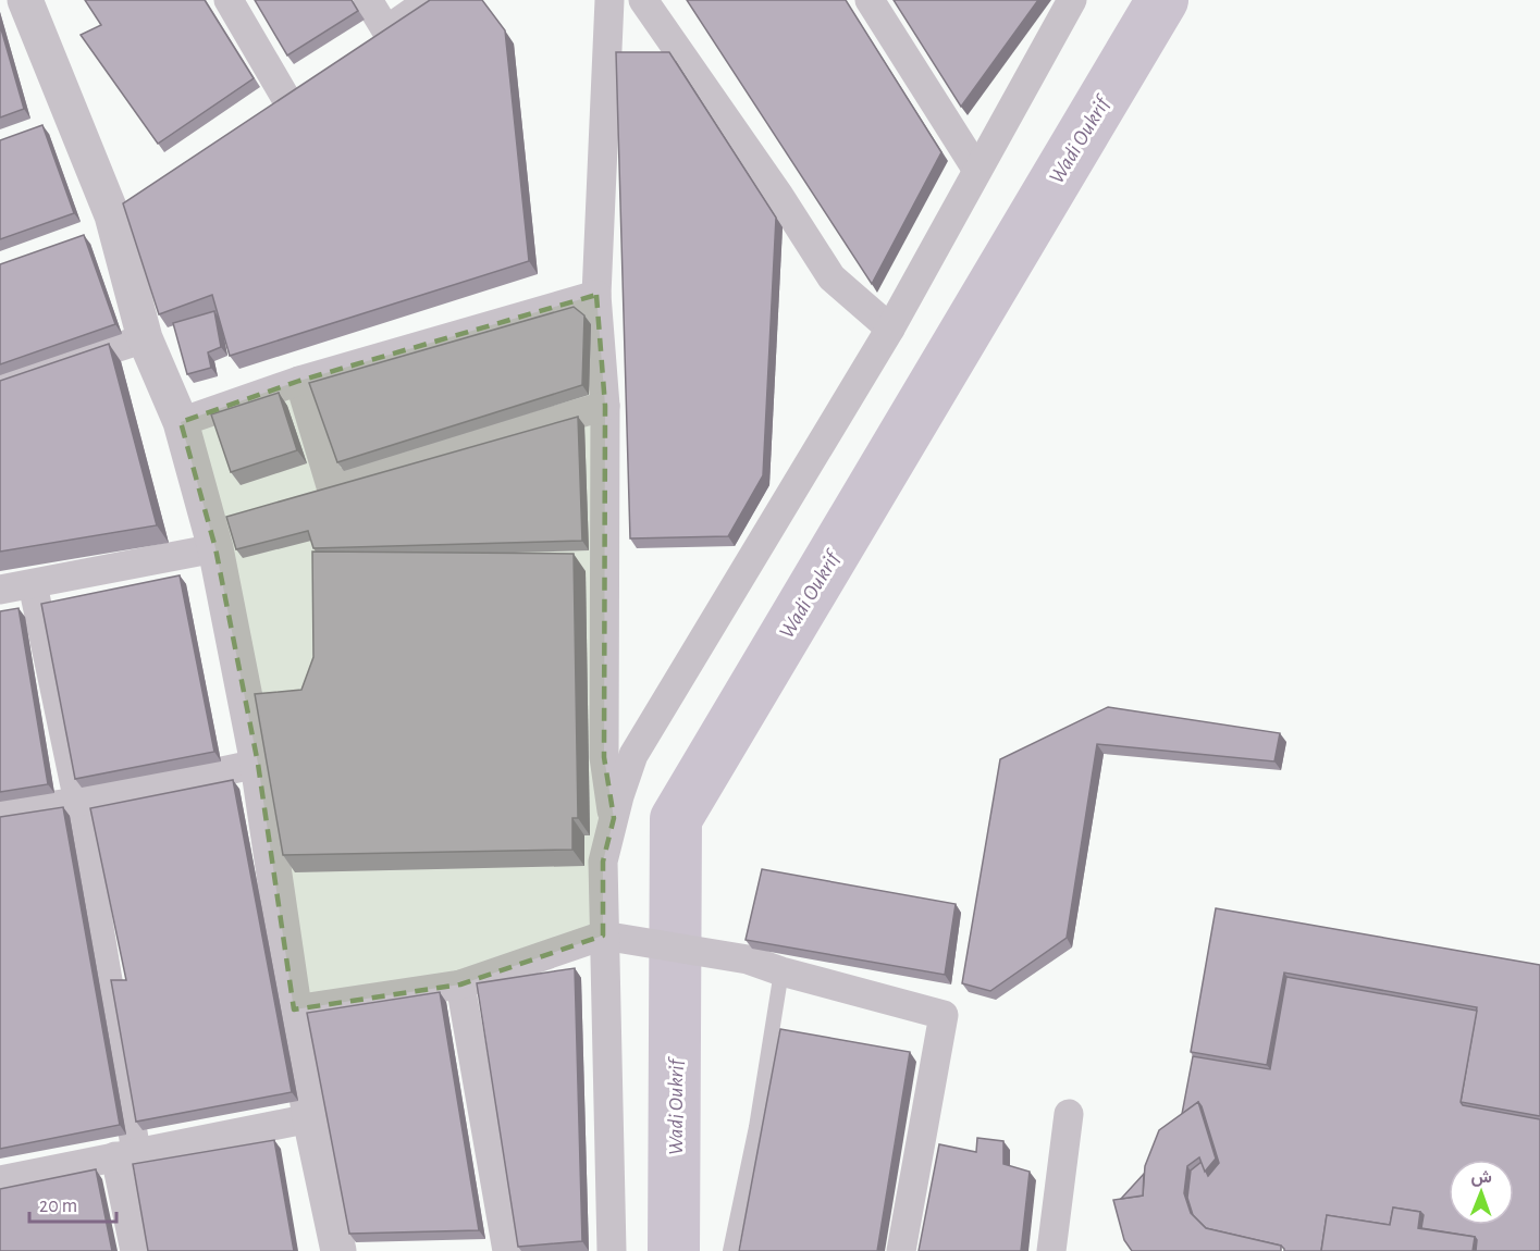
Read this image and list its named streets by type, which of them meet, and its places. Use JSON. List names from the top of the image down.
{
  "water": ["Wadi Oukrif"],
  "scale_bar": "20 m",
  "north": "top"
}
